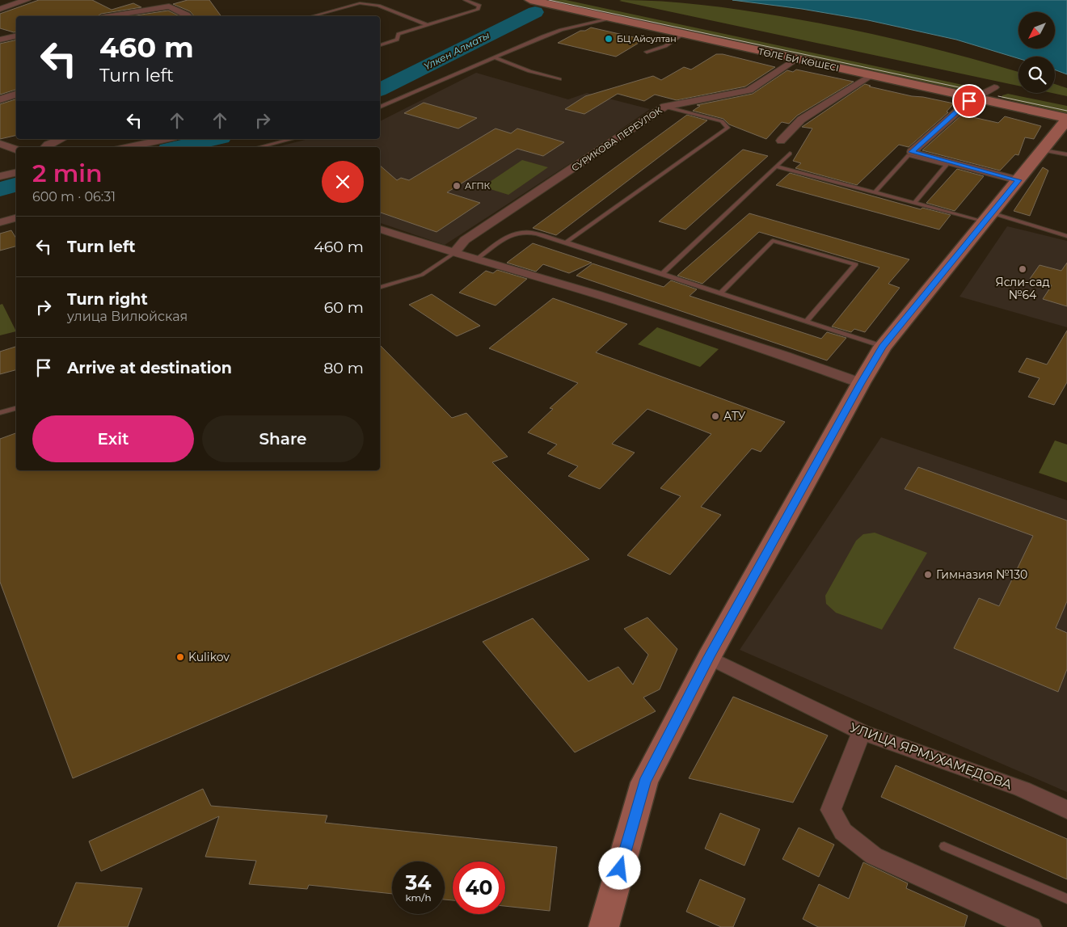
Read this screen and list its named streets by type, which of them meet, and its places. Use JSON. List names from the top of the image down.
{
  "streets": {
    "street": ["ТӨЛЕ БИ КӨШЕСІ", "СУРИКОВА ПЕРЕУЛОК", "УЛИЦА ЯРМУХАМЕДОВА"]
  },
  "crossings": [
    ["ТӨЛЕ БИ КӨШЕСІ", "СУРИКОВА ПЕРЕУЛОК"]
  ],
  "water": ["Үлкен Алматы"],
  "places": [
    "БЦ Айсултан",
    "АГПК",
    "Ясли-сад №64",
    "АТУ",
    "Гимназия №130",
    "Kulikov"
  ],
  "north": "bottom left",
  "page": {
    "turn": ["460 m", "Turn left"],
    "heading": ["2 min", "600 m · 06:31"],
    "list": [
      {
        "name": "Turn left",
        "value": "460 m"
      },
      {
        "name": "Turn right",
        "note": "улица Вилюйская",
        "value": "60 m"
      },
      {
        "name": "Arrive at destination",
        "value": "80 m"
      }
    ],
    "buttons": ["Exit", "Share"],
    "speed": "34 km/h",
    "limit": "40"
  }
}
